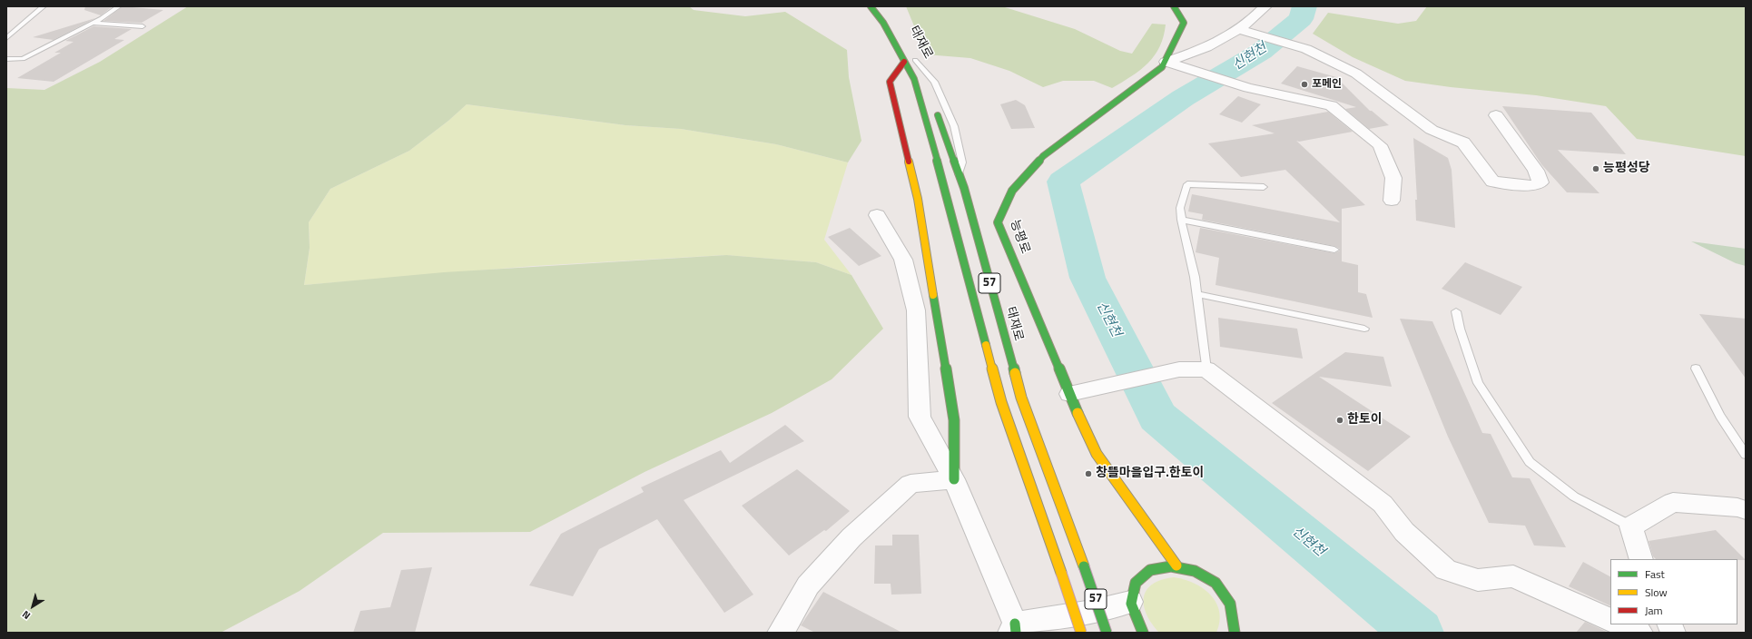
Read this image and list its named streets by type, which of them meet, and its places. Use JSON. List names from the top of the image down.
{
  "streets": {
    "main road": ["태재로", "능평로", "57"]
  },
  "water": ["신현천"],
  "places": [
    "포메인",
    "능평성당",
    "한토이",
    "창뜰마을입구.한토이"
  ],
  "legend": ["Fast", "Slow", "Jam"],
  "north": "bottom left"
}
